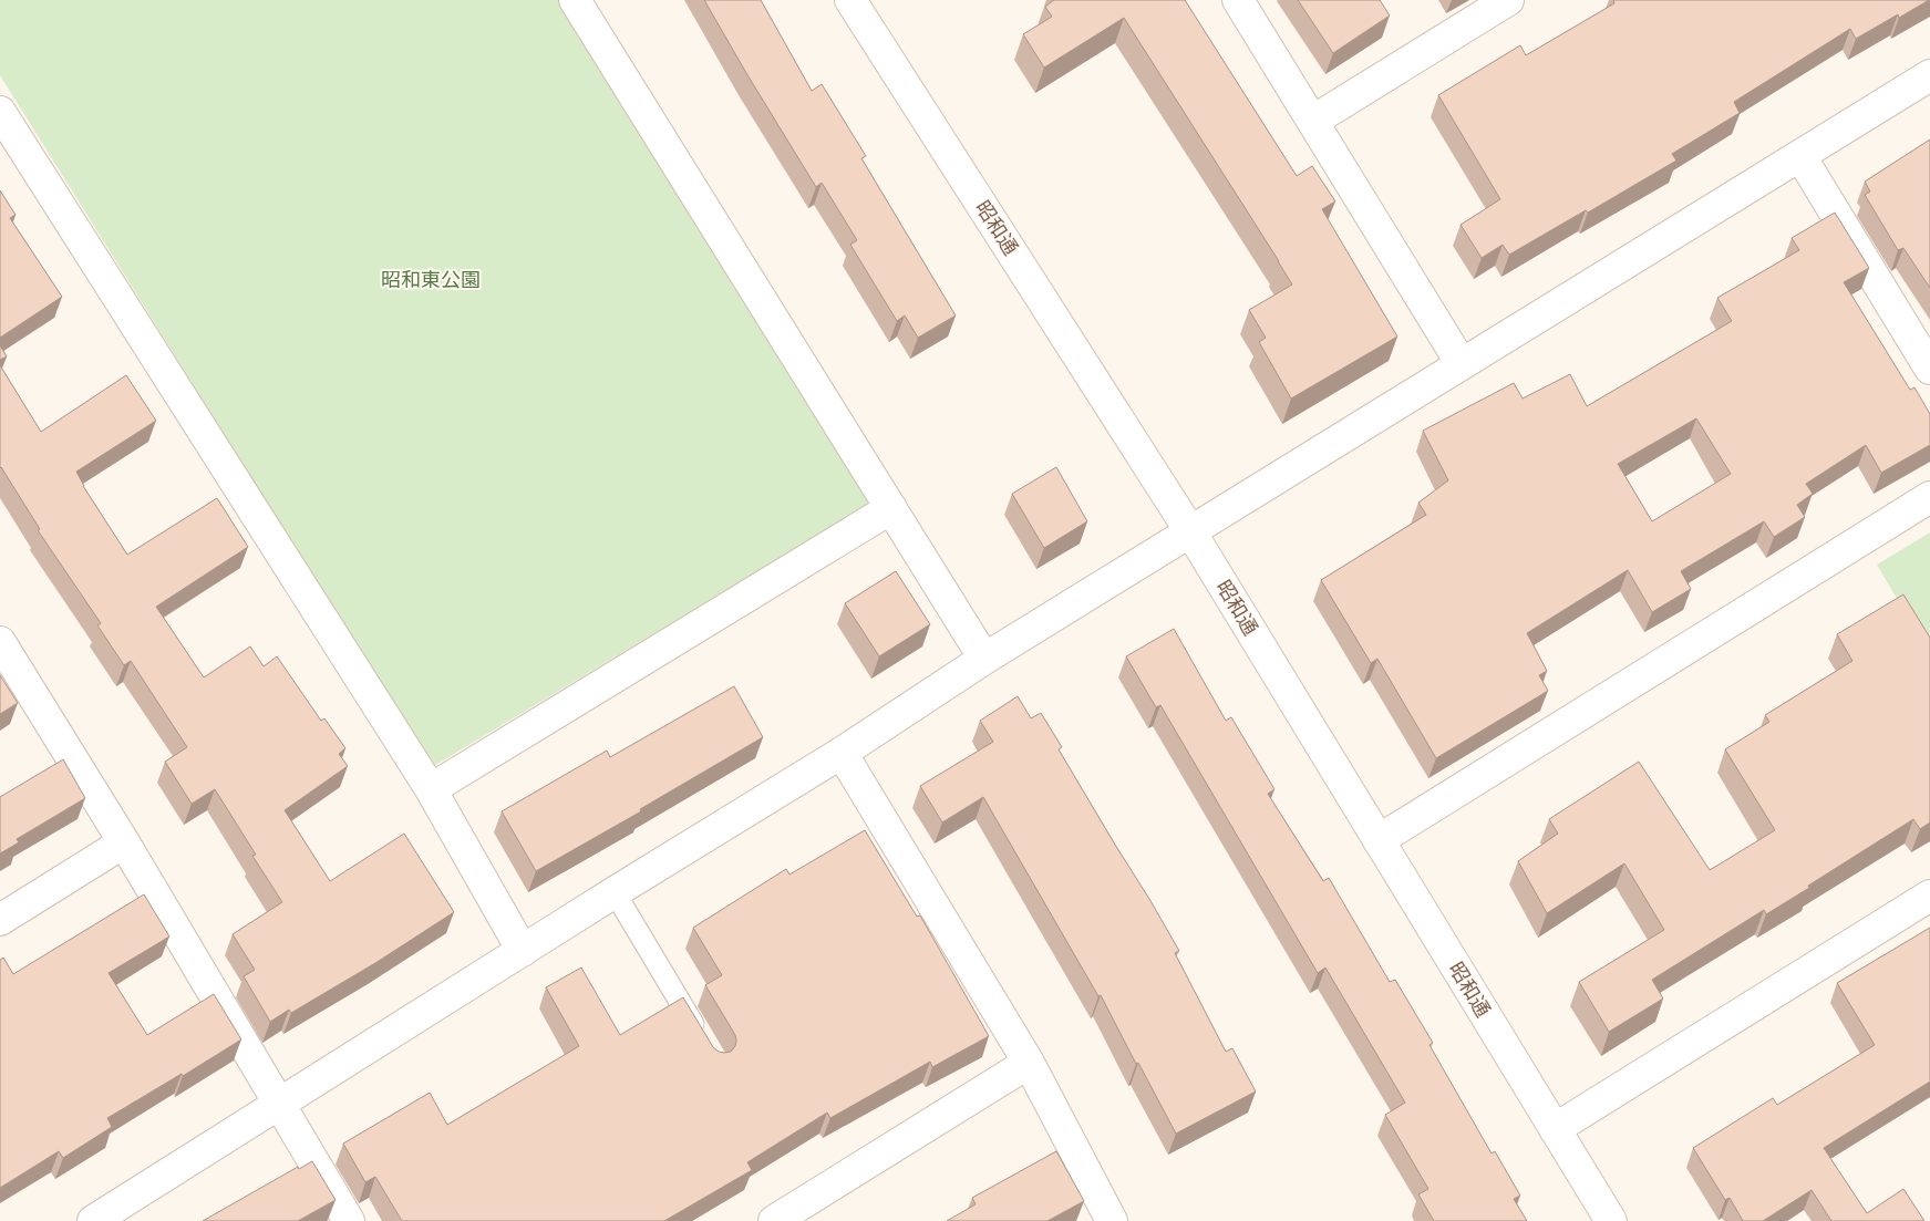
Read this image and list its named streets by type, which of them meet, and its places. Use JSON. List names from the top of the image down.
{
  "streets": {
    "street": ["昭和通"]
  },
  "parks": ["昭和東公園"]
}
